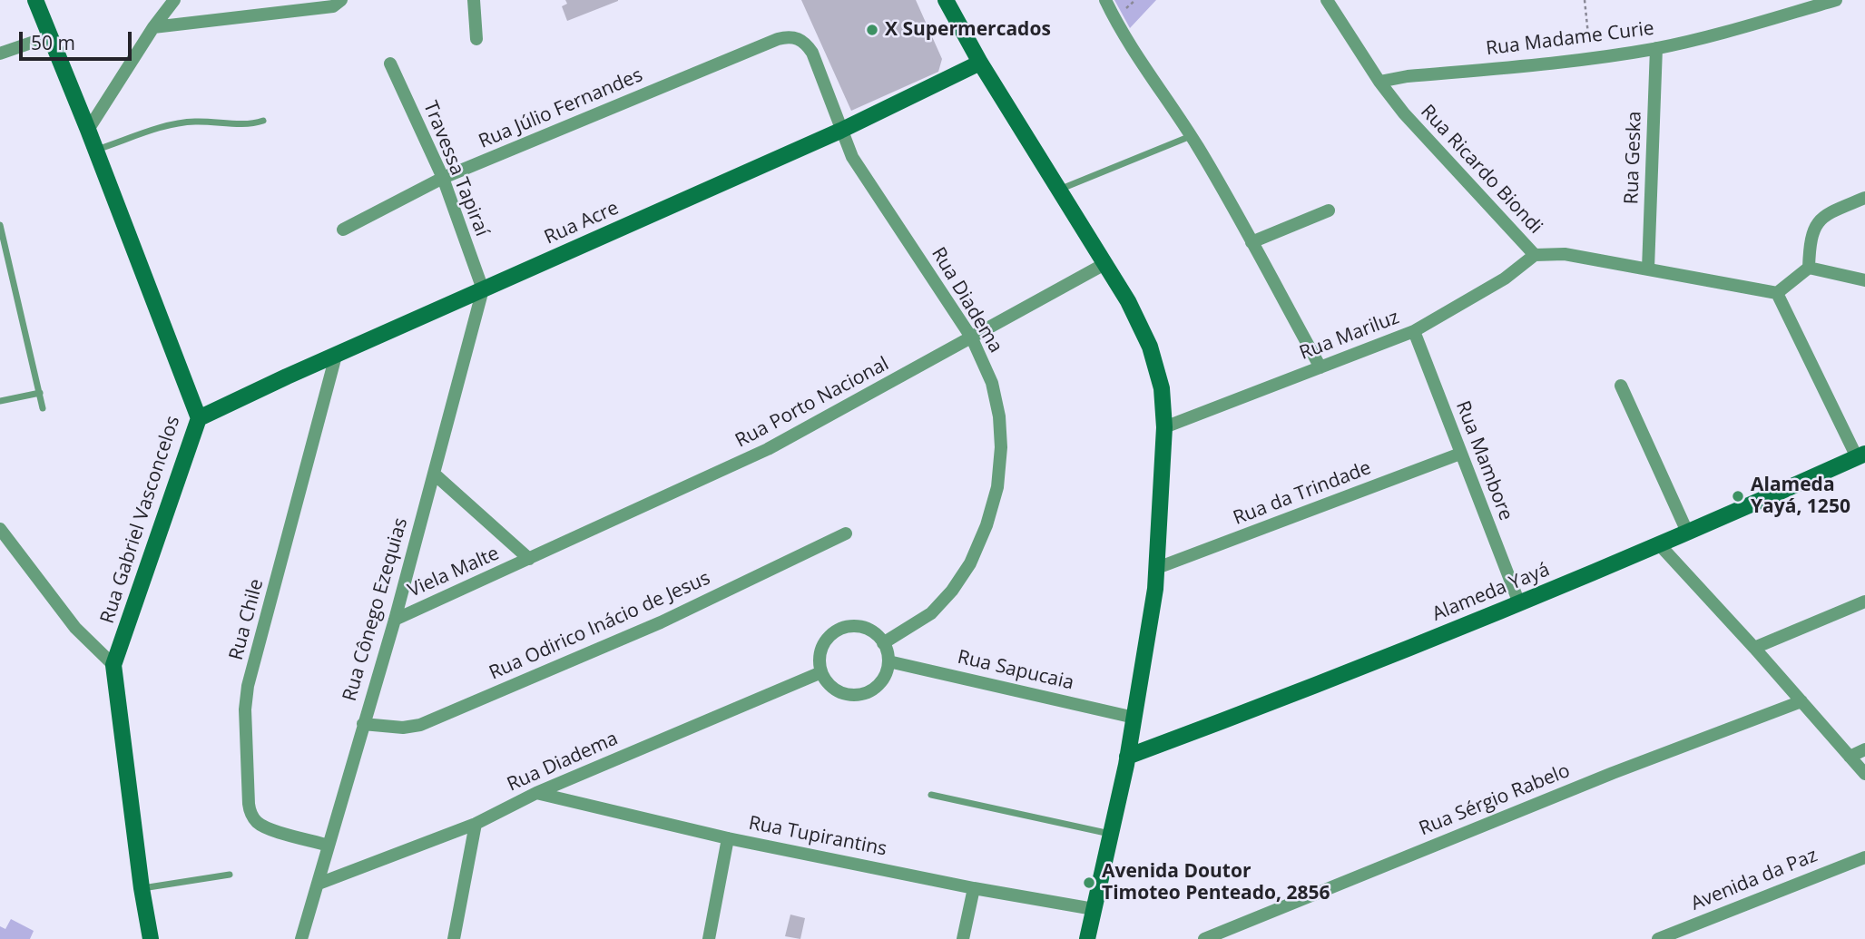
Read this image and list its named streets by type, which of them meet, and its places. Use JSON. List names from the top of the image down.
{
  "streets": {
    "street": [
      "Rua Madame Curie",
      "Rua Júlio Fernandes",
      "Rua Geska",
      "Travessa Tapiraí",
      "Rua Ricardo Biondi",
      "Rua Acre",
      "Rua Diadema",
      "Rua Mariluz",
      "Rua Porto Nacional",
      "Rua Mambore",
      "Rua da Trindade",
      "Rua Gabriel Vasconcelos",
      "Viela Malte",
      "Alameda Yayá",
      "Rua Cônego Ezequias",
      "Rua Chile",
      "Rua Odirico Inácio de Jesus",
      "Rua Sapucaia",
      "Rua Sérgio Rabelo",
      "Rua Tupirantins",
      "Avenida da Paz"
    ]
  },
  "crossings": [
    ["Rua Madame Curie", "Rua Geska"],
    ["Rua Madame Curie", "Rua Ricardo Biondi"],
    ["Rua Júlio Fernandes", "Travessa Tapiraí"],
    ["Rua Júlio Fernandes", "Rua Diadema"],
    ["Rua Geska", "Rua Ricardo Biondi"],
    ["Travessa Tapiraí", "Rua Acre"],
    ["Travessa Tapiraí", "Rua Cônego Ezequias"],
    ["Rua Ricardo Biondi", "Rua Mariluz"],
    ["Rua Acre", "Rua Diadema"],
    ["Rua Acre", "Rua Gabriel Vasconcelos"],
    ["Rua Acre", "Rua Cônego Ezequias"],
    ["Rua Acre", "Rua Chile"],
    ["Rua Diadema", "Rua Porto Nacional"],
    ["Rua Diadema", "Rua Cônego Ezequias"],
    ["Rua Diadema", "Rua Sapucaia"],
    ["Rua Diadema", "Rua Tupirantins"],
    ["Rua Mariluz", "Rua Mambore"],
    ["Rua Porto Nacional", "Viela Malte"],
    ["Rua Mambore", "Rua da Trindade"],
    ["Rua Mambore", "Alameda Yayá"],
    ["Viela Malte", "Rua Cônego Ezequias"],
    ["Rua Cônego Ezequias", "Rua Chile"],
    ["Rua Cônego Ezequias", "Rua Odirico Inácio de Jesus"]
  ],
  "places": ["X Supermercados", "Alameda Yayá, 1250", "Avenida Doutor Timoteo Penteado, 2856"],
  "scale_bar": "50 m"
}
